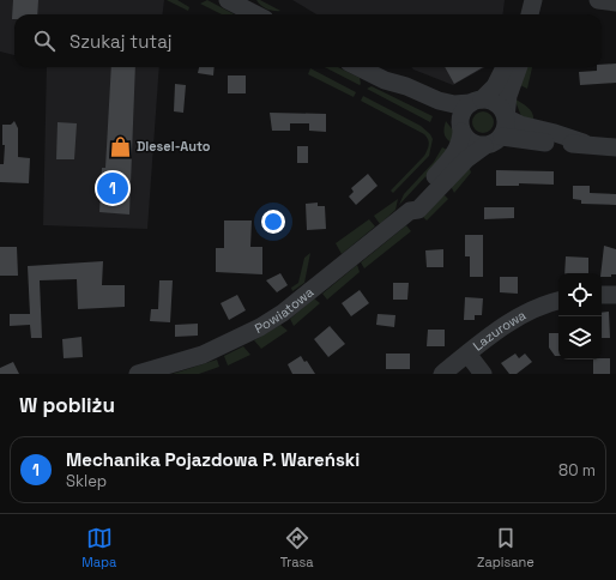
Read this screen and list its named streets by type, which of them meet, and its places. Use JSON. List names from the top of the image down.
{
  "streets": {
    "street": ["Powiatowa", "Lazurowa"]
  },
  "places": {
    "shop": ["Diesel-Auto"]
  },
  "page": {
    "search": "Szukaj tutaj",
    "pins": "1",
    "heading": "W pobliżu",
    "list": [
      {
        "mark": "1",
        "name": "Mechanika Pojazdowa P. Wareński",
        "note": "Sklep",
        "value": "80 m"
      }
    ],
    "nav": ["Mapa", "Trasa", "Zapisane"]
  }
}
